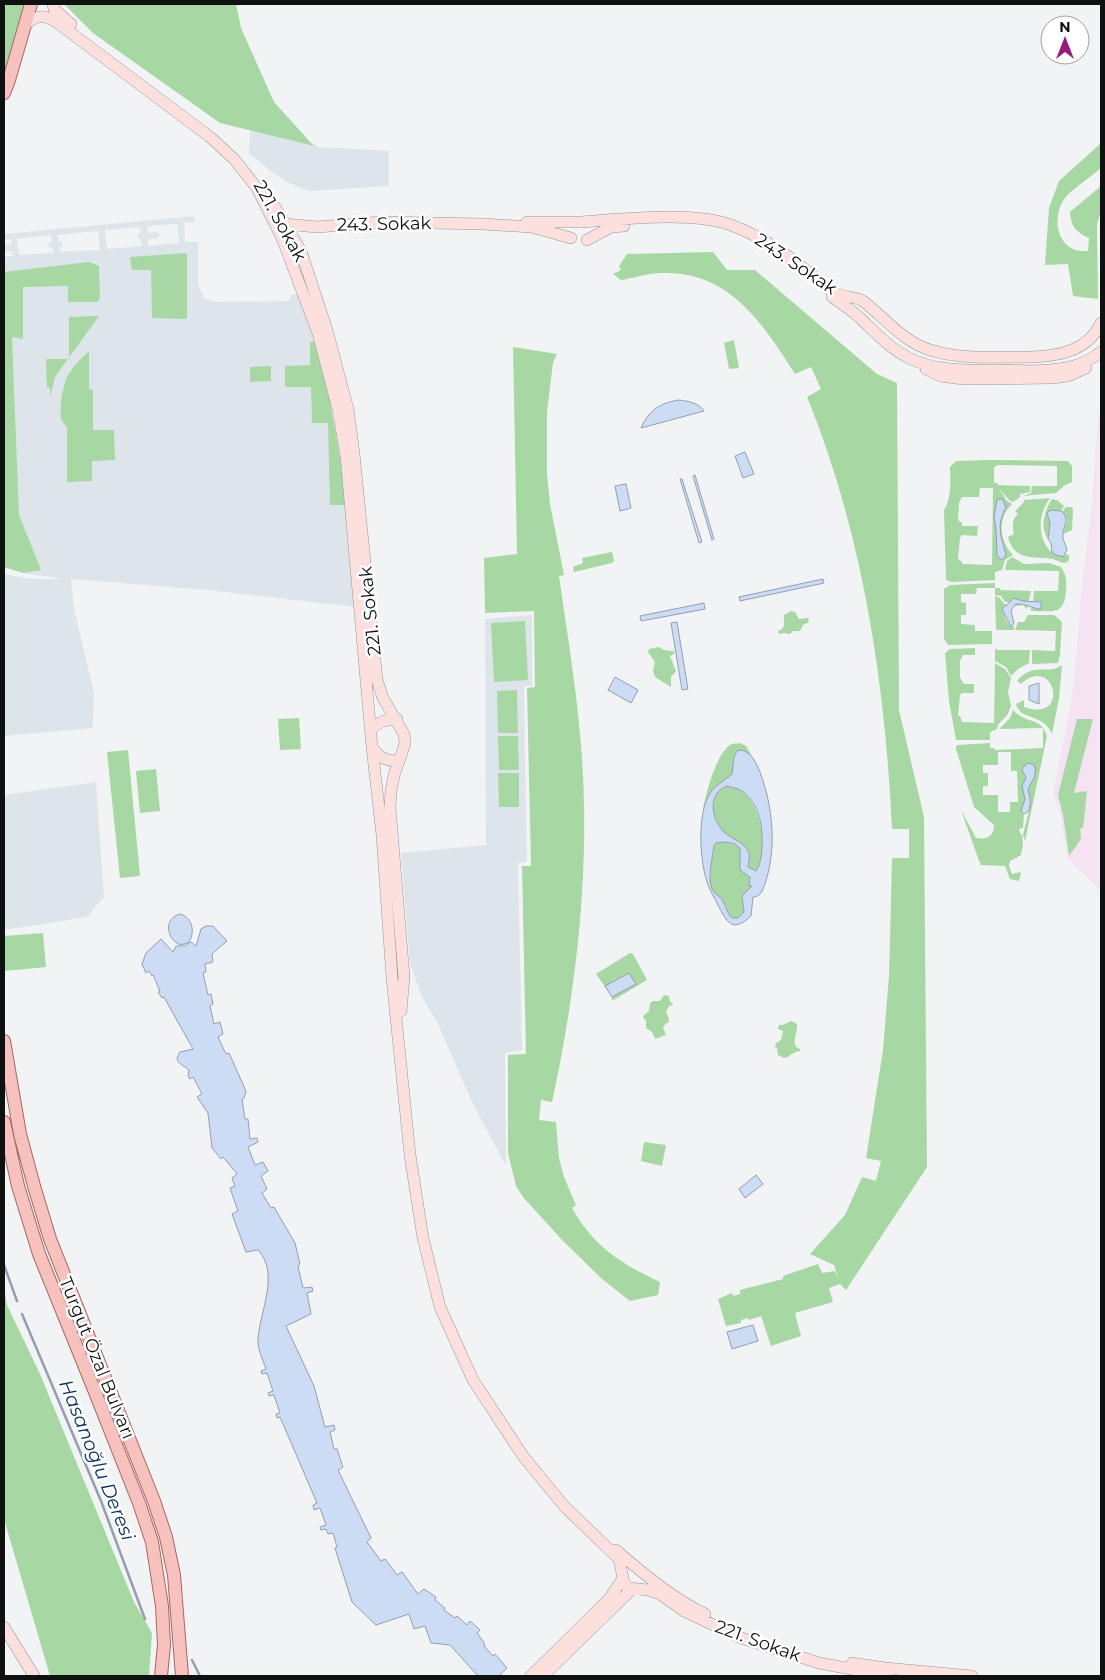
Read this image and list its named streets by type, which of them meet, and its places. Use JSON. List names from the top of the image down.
{
  "streets": {
    "main road": ["Turgut Özal Bulvarı"],
    "street": ["221. Sokak", "243. Sokak"]
  },
  "crossings": [
    ["221. Sokak", "243. Sokak"]
  ],
  "water": ["Hasanoğlu Deresi"],
  "north": "top"
}
